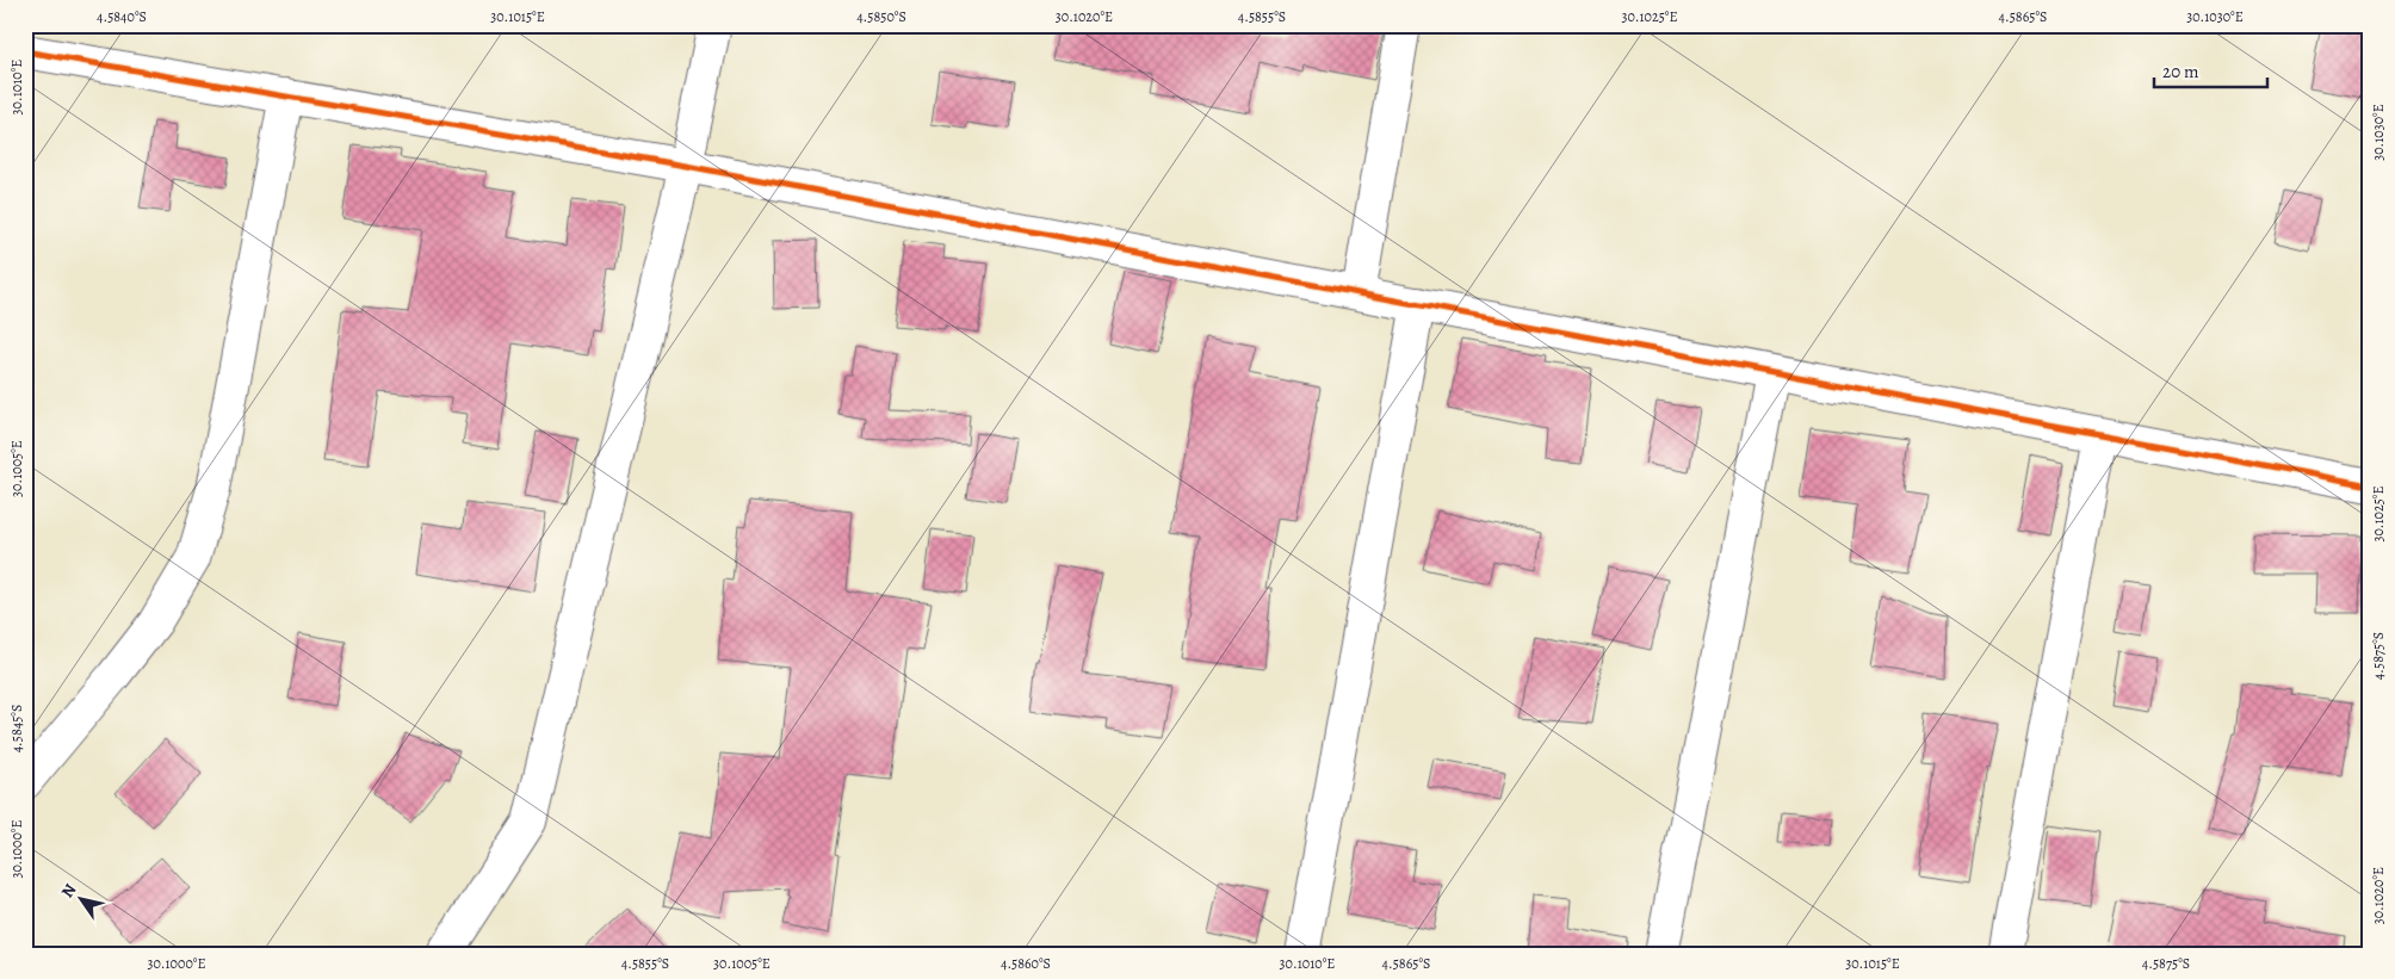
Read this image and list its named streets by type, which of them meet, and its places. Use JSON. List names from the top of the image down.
{
  "scale_bar": "20 m",
  "north": "top left",
  "coordinates": [
    "4.5840°S",
    "30.1015°E",
    "4.5850°S",
    "30.1020°E",
    "4.5855°S",
    "30.1025°E",
    "4.5865°S",
    "30.1030°E",
    "30.1010°E",
    "30.1005°E",
    "4.5875°S",
    "4.5845°S",
    "30.1000°E",
    "4.5860°S"
  ]
}
